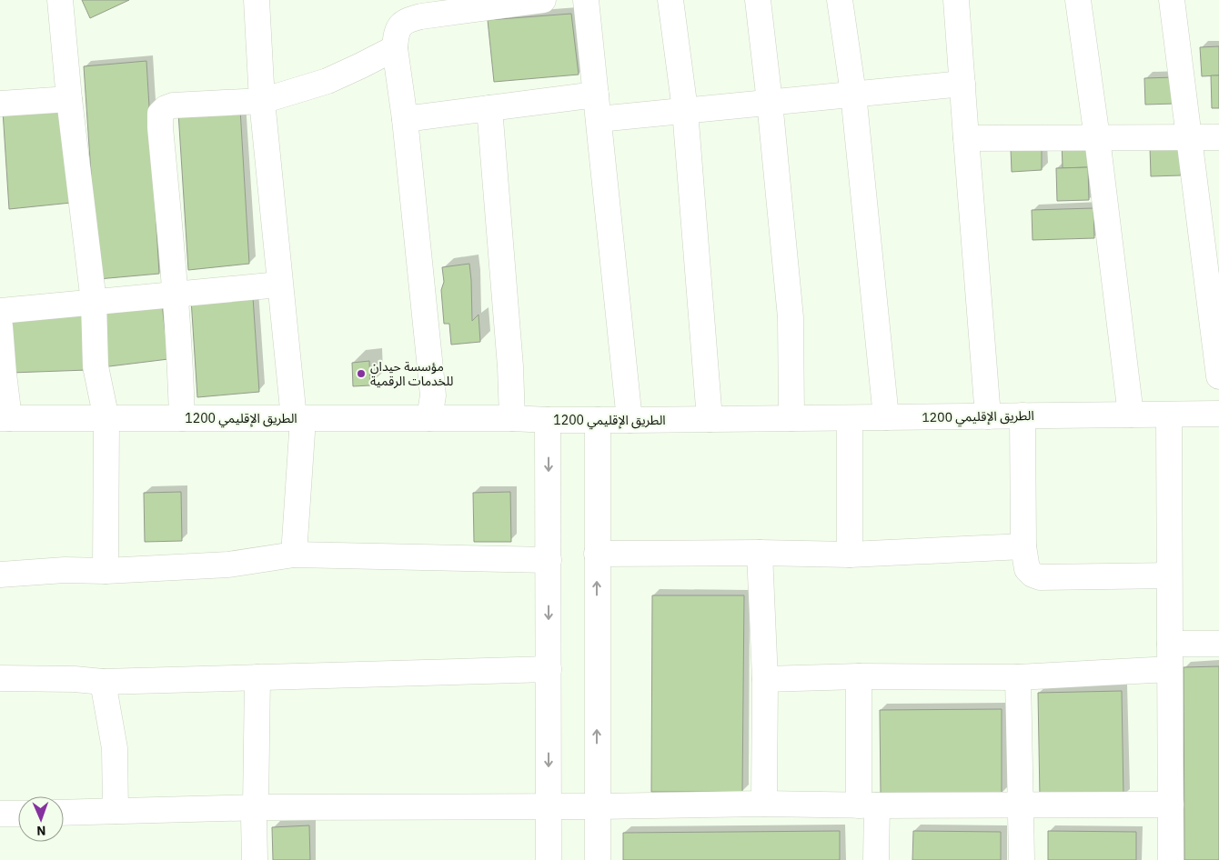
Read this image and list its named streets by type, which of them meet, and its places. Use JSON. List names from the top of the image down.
{
  "streets": {
    "street": ["الطريق الإقليمي 1200"]
  },
  "places": ["مؤسسة حيدان للخدمات الرقمية"],
  "north": "bottom"
}
